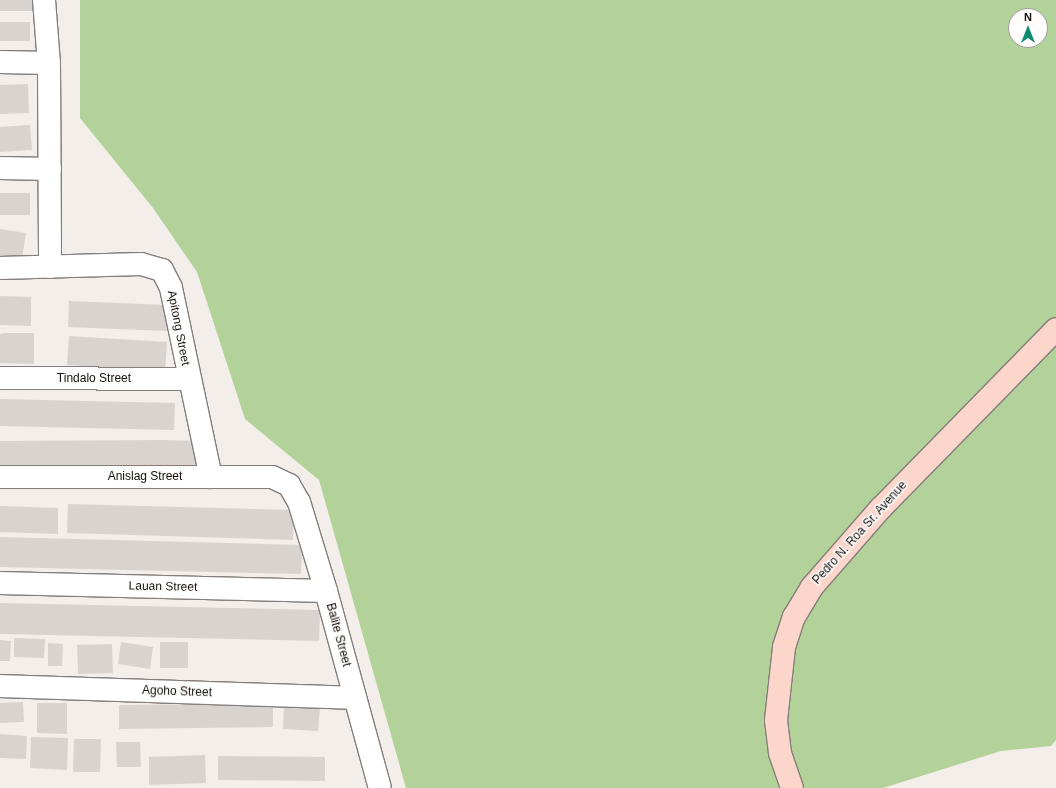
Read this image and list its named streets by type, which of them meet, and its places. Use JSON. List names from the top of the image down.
{
  "streets": {
    "main road": ["Pedro N. Roa Sr. Avenue"],
    "street": [
      "Apitong Street",
      "Tindalo Street",
      "Anislag Street",
      "Lauan Street",
      "Balite Street",
      "Agoho Street"
    ]
  },
  "crossings": [
    ["Apitong Street", "Tindalo Street"],
    ["Apitong Street", "Anislag Street"],
    ["Anislag Street", "Balite Street"],
    ["Lauan Street", "Balite Street"],
    ["Balite Street", "Agoho Street"]
  ],
  "north": "top"
}
